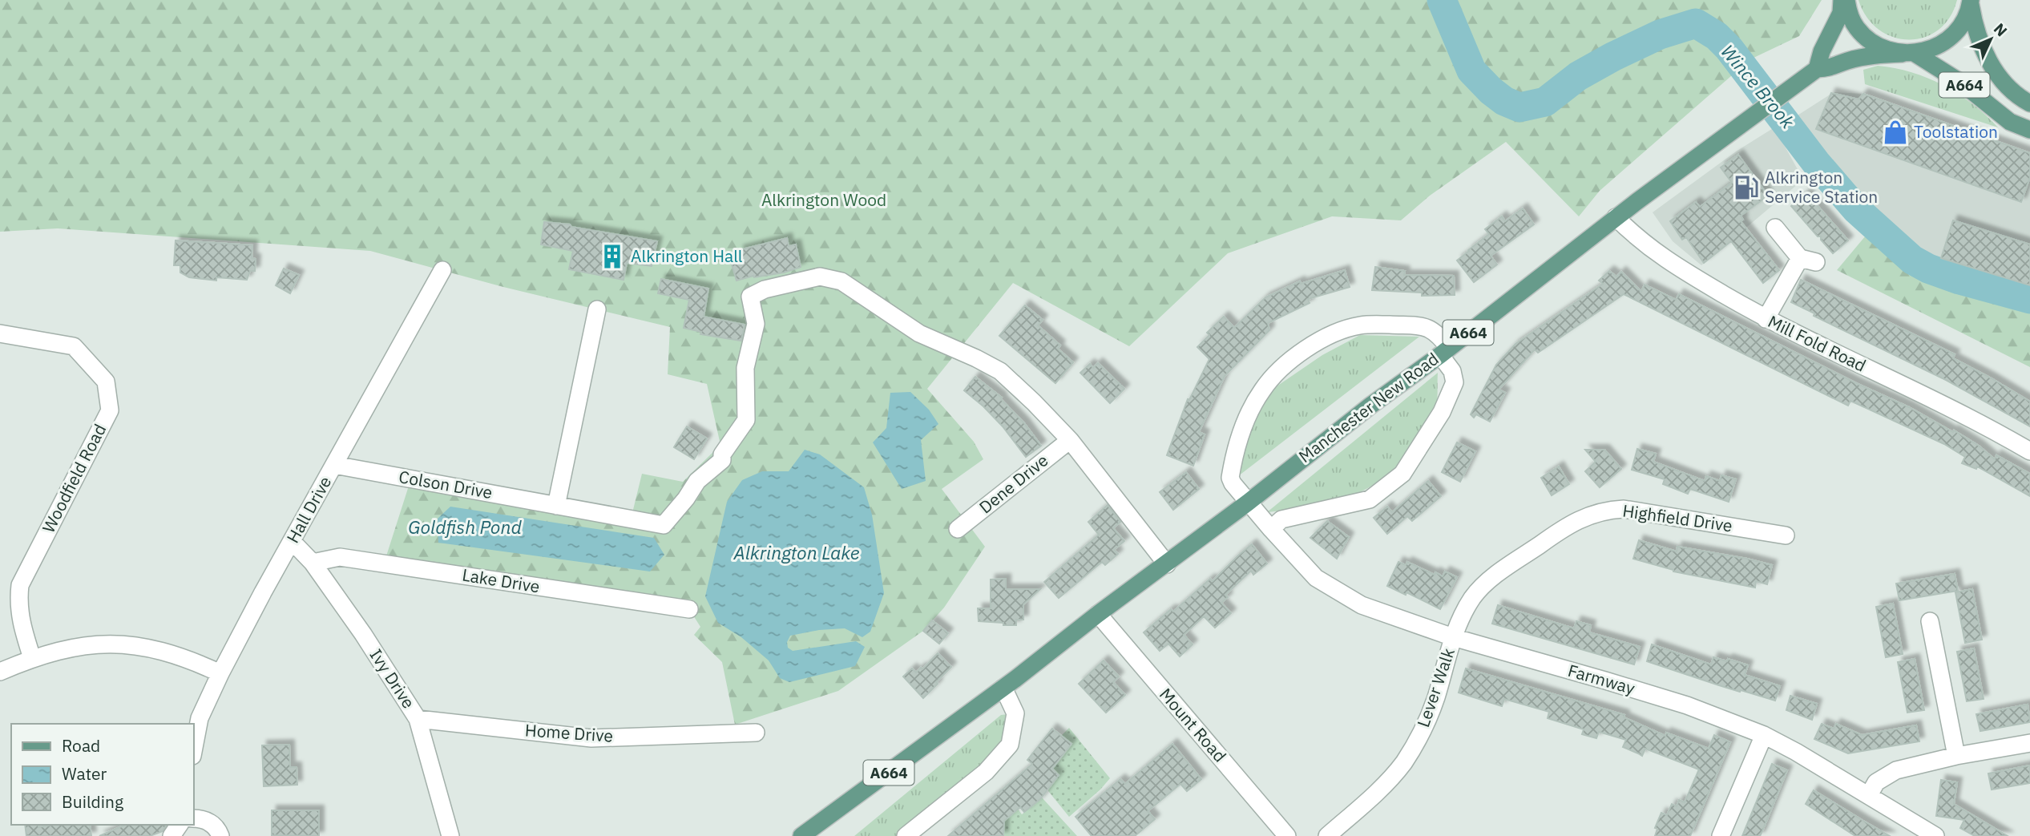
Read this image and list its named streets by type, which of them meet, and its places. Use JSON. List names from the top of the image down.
{
  "streets": {
    "main road": ["A664", "Manchester New Road"],
    "street": [
      "Mill Fold Road",
      "Woodfield Road",
      "Dene Drive",
      "Colson Drive",
      "Hall Drive",
      "Highfield Drive",
      "Lake Drive",
      "Ivy Drive",
      "Farmway",
      "Lever Walk",
      "Mount Road",
      "Home Drive"
    ]
  },
  "crossings": [
    ["A664", "Manchester New Road"],
    ["Mill Fold Road", "Manchester New Road"],
    ["Manchester New Road", "Farmway"],
    ["Manchester New Road", "Mount Road"],
    ["Dene Drive", "Colson Drive"],
    ["Colson Drive", "Hall Drive"],
    ["Hall Drive", "Ivy Drive"],
    ["Highfield Drive", "Farmway"],
    ["Highfield Drive", "Lever Walk"],
    ["Lake Drive", "Ivy Drive"],
    ["Ivy Drive", "Home Drive"],
    ["Farmway", "Lever Walk"]
  ],
  "water": ["Wince Brook", "Goldfish Pond", "Alkrington Lake"],
  "parks": ["Alkrington Wood"],
  "places": {
    "shop": ["Toolstation"],
    "fuel station": ["Alkrington Service Station"],
    "building": ["Alkrington Hall"]
  },
  "legend": ["Road", "Water", "Building"],
  "north": "top right"
}
